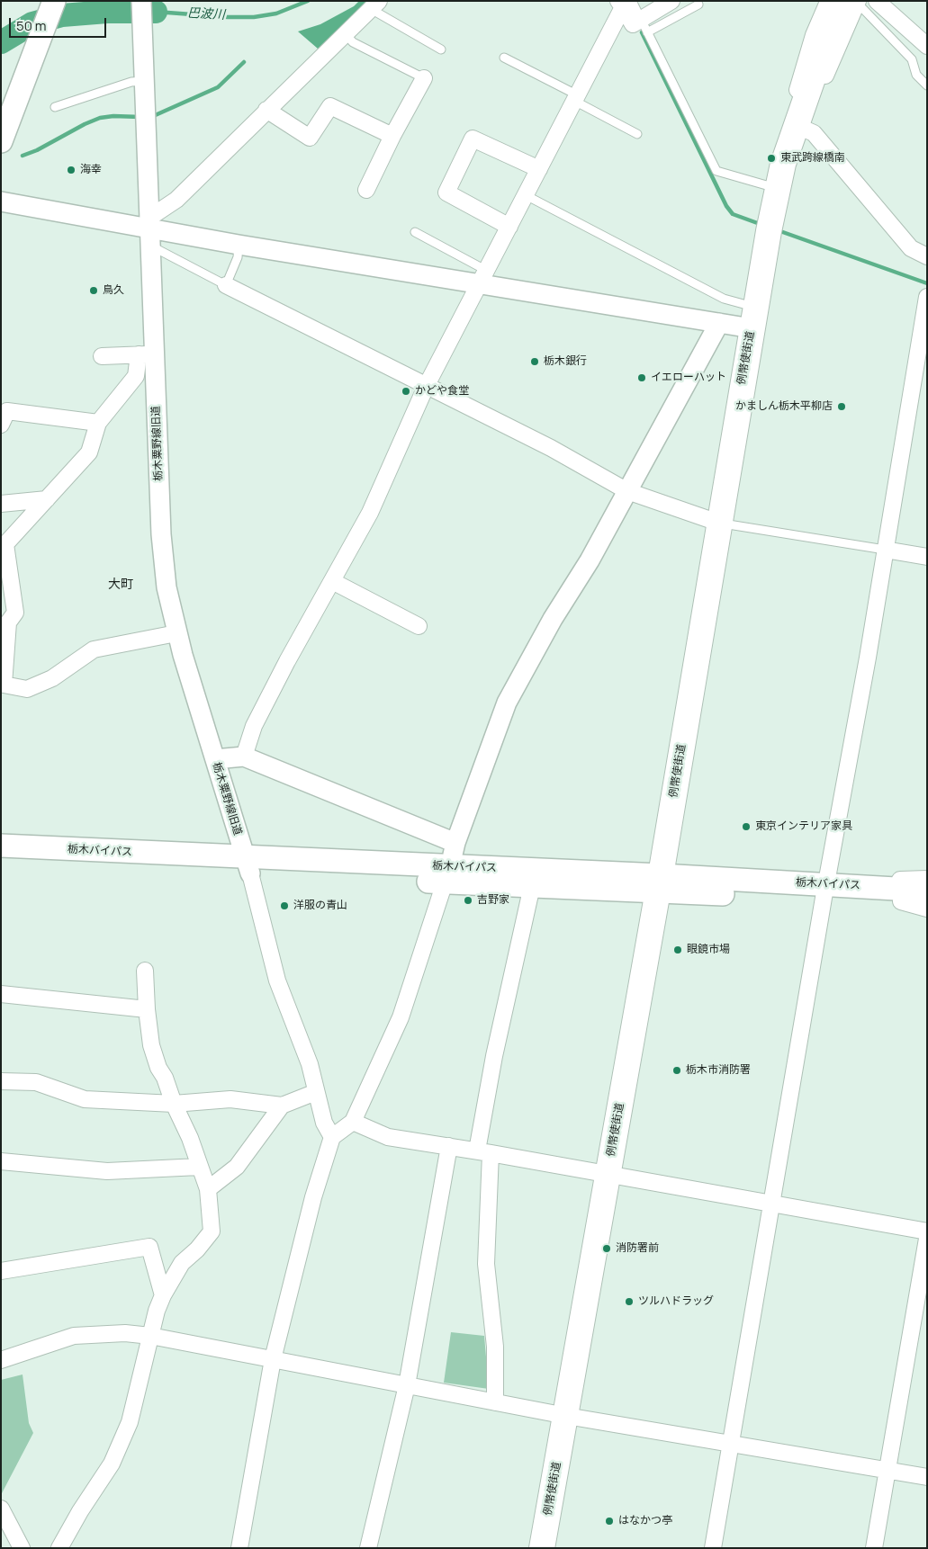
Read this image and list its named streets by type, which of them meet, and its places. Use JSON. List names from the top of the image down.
{
  "streets": {
    "main road": ["例幣使街道", "栃木バイパス"],
    "street": ["栃木粟野線旧道"]
  },
  "crossings": [
    ["例幣使街道", "栃木バイパス"],
    ["栃木粟野線旧道", "栃木バイパス"]
  ],
  "districts": ["大町"],
  "water": ["巴波川"],
  "places": [
    "東武跨線橋南",
    "海幸",
    "鳥久",
    "栃木銀行",
    "イエローハット",
    "かどや食堂",
    "かましん栃木平柳店",
    "東京インテリア家具",
    "吉野家",
    "洋服の青山",
    "眼鏡市場",
    "栃木市消防署",
    "消防署前",
    "ツルハドラッグ",
    "はなかつ亭"
  ],
  "scale_bar": "50 m"
}
